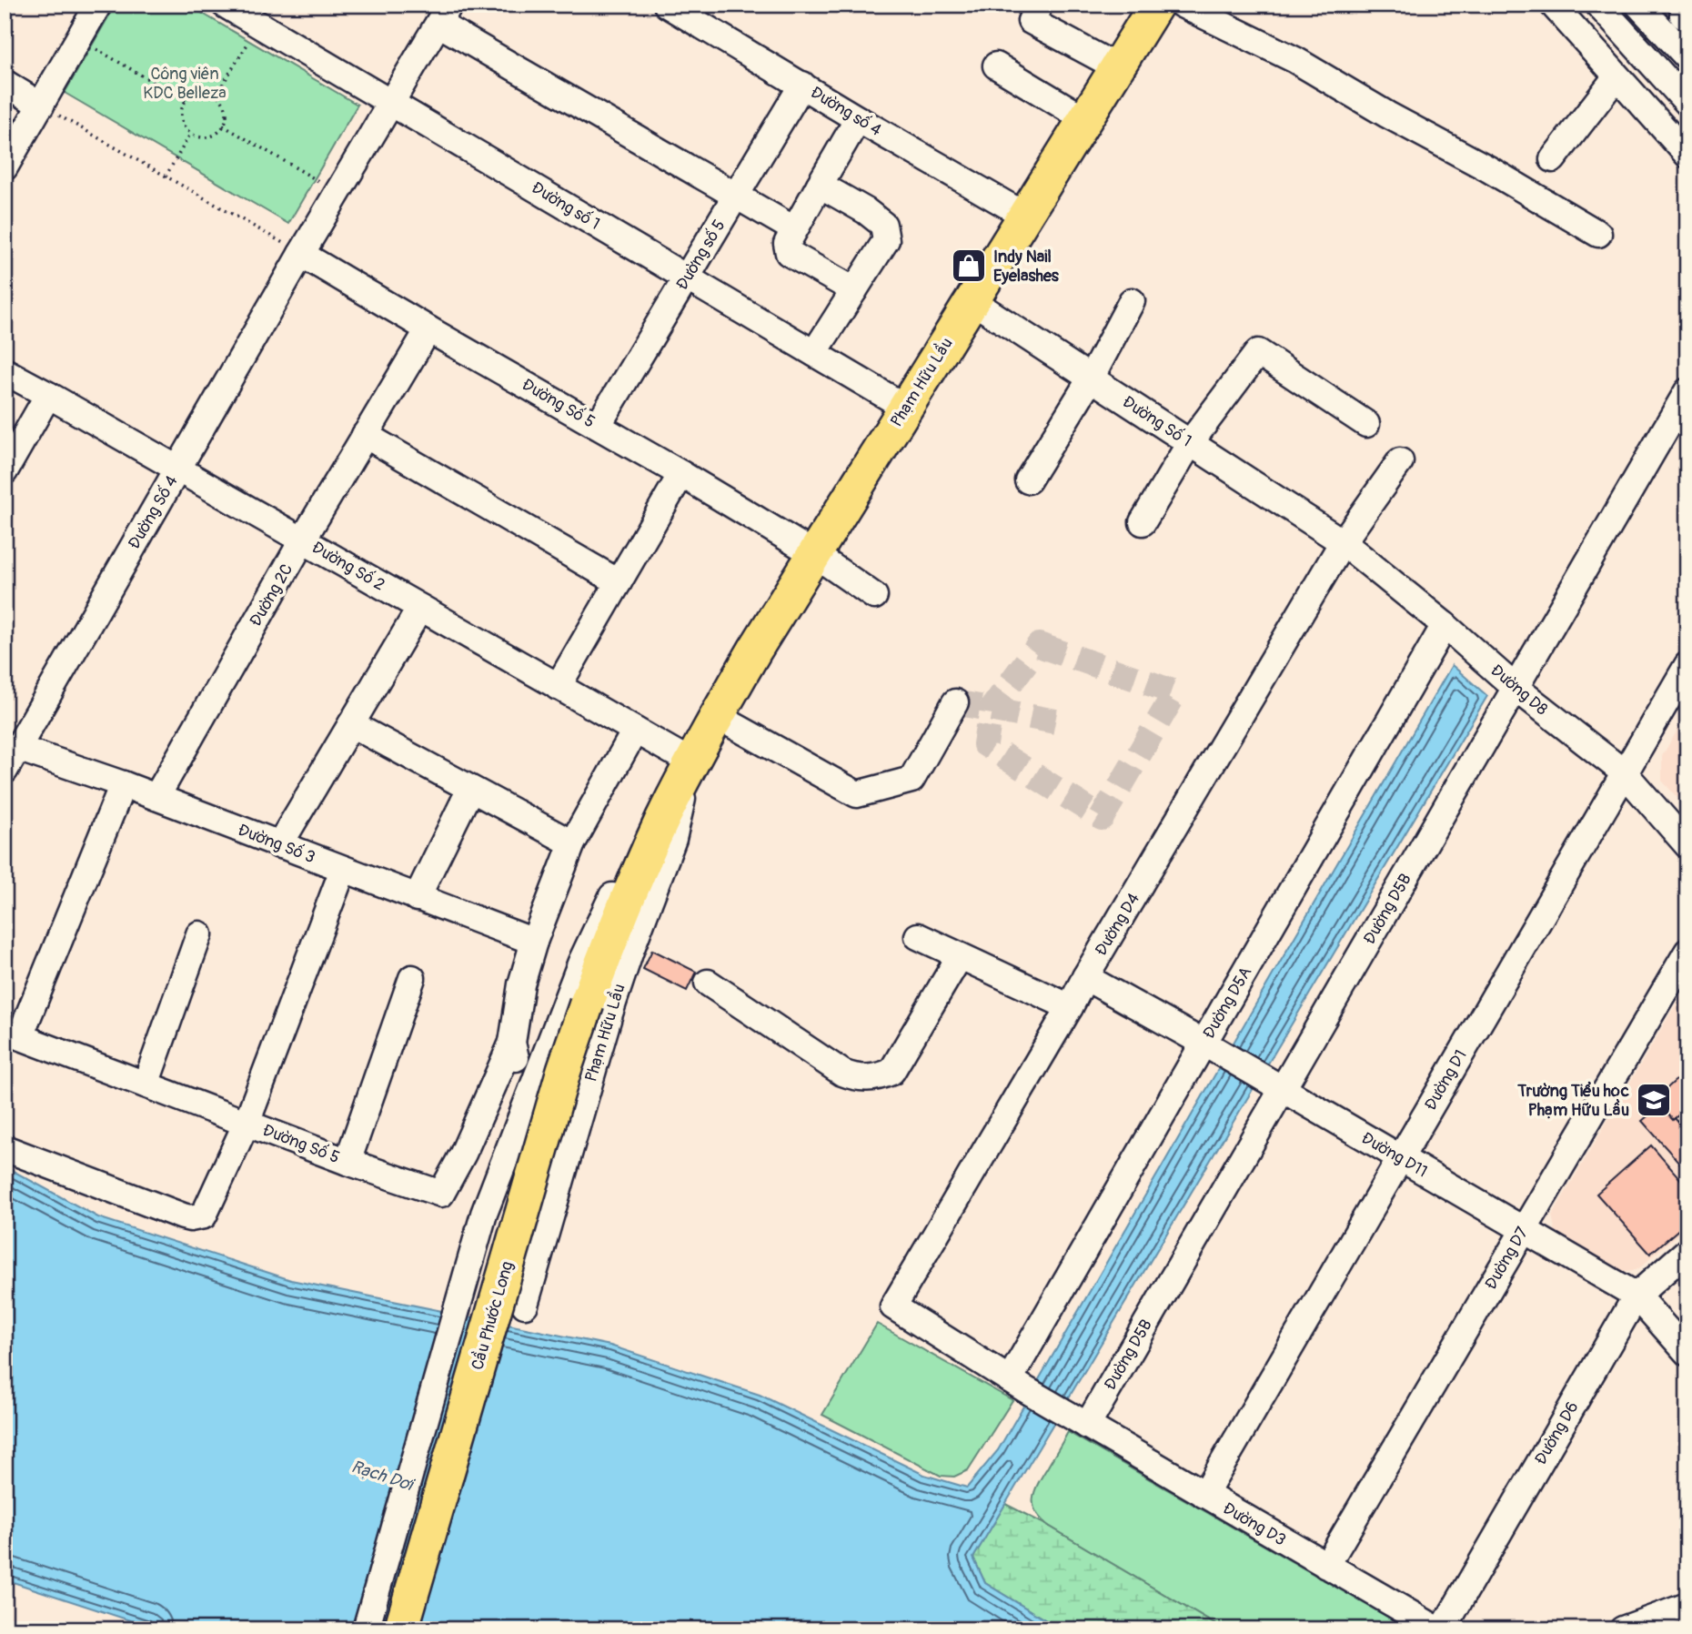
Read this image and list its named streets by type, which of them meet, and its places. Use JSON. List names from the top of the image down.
{
  "streets": {
    "main road": ["Phạm Hữu Lầu", "Cầu Phước Long"],
    "street": [
      "Đường số 4",
      "Đường số 1",
      "Đường số 5",
      "Đường Số 5",
      "Đường Số 1",
      "Đường Số 4",
      "Đường Số 2",
      "Đường 2C",
      "Đường D8",
      "Đường Số 3",
      "Đường D5B",
      "Đường D4",
      "Đường D5A",
      "Đường D1",
      "Đường D11",
      "Đường D7",
      "Đường D6",
      "Đường D3"
    ]
  },
  "crossings": [
    ["Đường số 4", "Đường số 5"],
    ["Đường số 4", "Phạm Hữu Lầu"],
    ["Đường số 1", "Đường số 5"],
    ["Đường số 1", "Phạm Hữu Lầu"],
    ["Đường số 5", "Đường Số 5"],
    ["Phạm Hữu Lầu", "Đường Số 5"],
    ["Phạm Hữu Lầu", "Đường Số 1"],
    ["Phạm Hữu Lầu", "Đường Số 2"],
    ["Phạm Hữu Lầu", "Cầu Phước Long"],
    ["Đường Số 5", "Đường Số 4"],
    ["Đường Số 5", "Đường 2C"],
    ["Đường Số 1", "Đường D8"],
    ["Đường Số 1", "Đường D4"],
    ["Đường Số 4", "Đường Số 2"],
    ["Đường Số 4", "Đường Số 3"],
    ["Đường Số 2", "Đường 2C"],
    ["Đường 2C", "Đường Số 3"],
    ["Đường D8", "Đường D5B"],
    ["Đường D8", "Đường D4"],
    ["Đường D8", "Đường D5A"],
    ["Đường D8", "Đường D1"],
    ["Đường D5B", "Đường D11"],
    ["Đường D5B", "Đường D3"],
    ["Đường D4", "Đường D5A"],
    ["Đường D4", "Đường D11"],
    ["Đường D4", "Đường D3"],
    ["Đường D5A", "Đường D11"],
    ["Đường D5A", "Đường D3"],
    ["Đường D1", "Đường D11"],
    ["Đường D1", "Đường D3"],
    ["Đường D11", "Đường D7"],
    ["Đường D11", "Đường D6"],
    ["Đường D7", "Đường D3"]
  ],
  "water": ["Rạch Dơi"],
  "parks": ["Công viên KDC Belleza"],
  "places": {
    "shop": ["Indy Nail Eyelashes"],
    "school or university": ["Trường Tiểu học Phạm Hữu Lầu"]
  }
}
